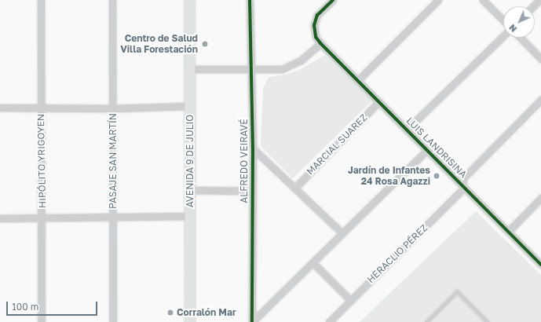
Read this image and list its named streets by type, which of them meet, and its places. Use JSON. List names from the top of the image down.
{
  "streets": {
    "main road": ["AVENIDA 9 DE JULIO"],
    "street": [
      "MARCIAL SUAREZ",
      "LUIS LANDRISINA",
      "HIPÓLITO YRIGOYEN",
      "PASAJE SAN MARTÍN",
      "ALFREDO VEIRAVÉ",
      "HERACLIO PÉREZ"
    ]
  },
  "crossings": [
    ["MARCIAL SUAREZ", "LUIS LANDRISINA"],
    ["LUIS LANDRISINA", "HERACLIO PÉREZ"]
  ],
  "places": ["Centro de Salud Villa Forestación", "Jardín de Infantes 24 Rosa Agazzi", "Corralón Mar"],
  "scale_bar": "100 m",
  "north": "bottom left"
}
